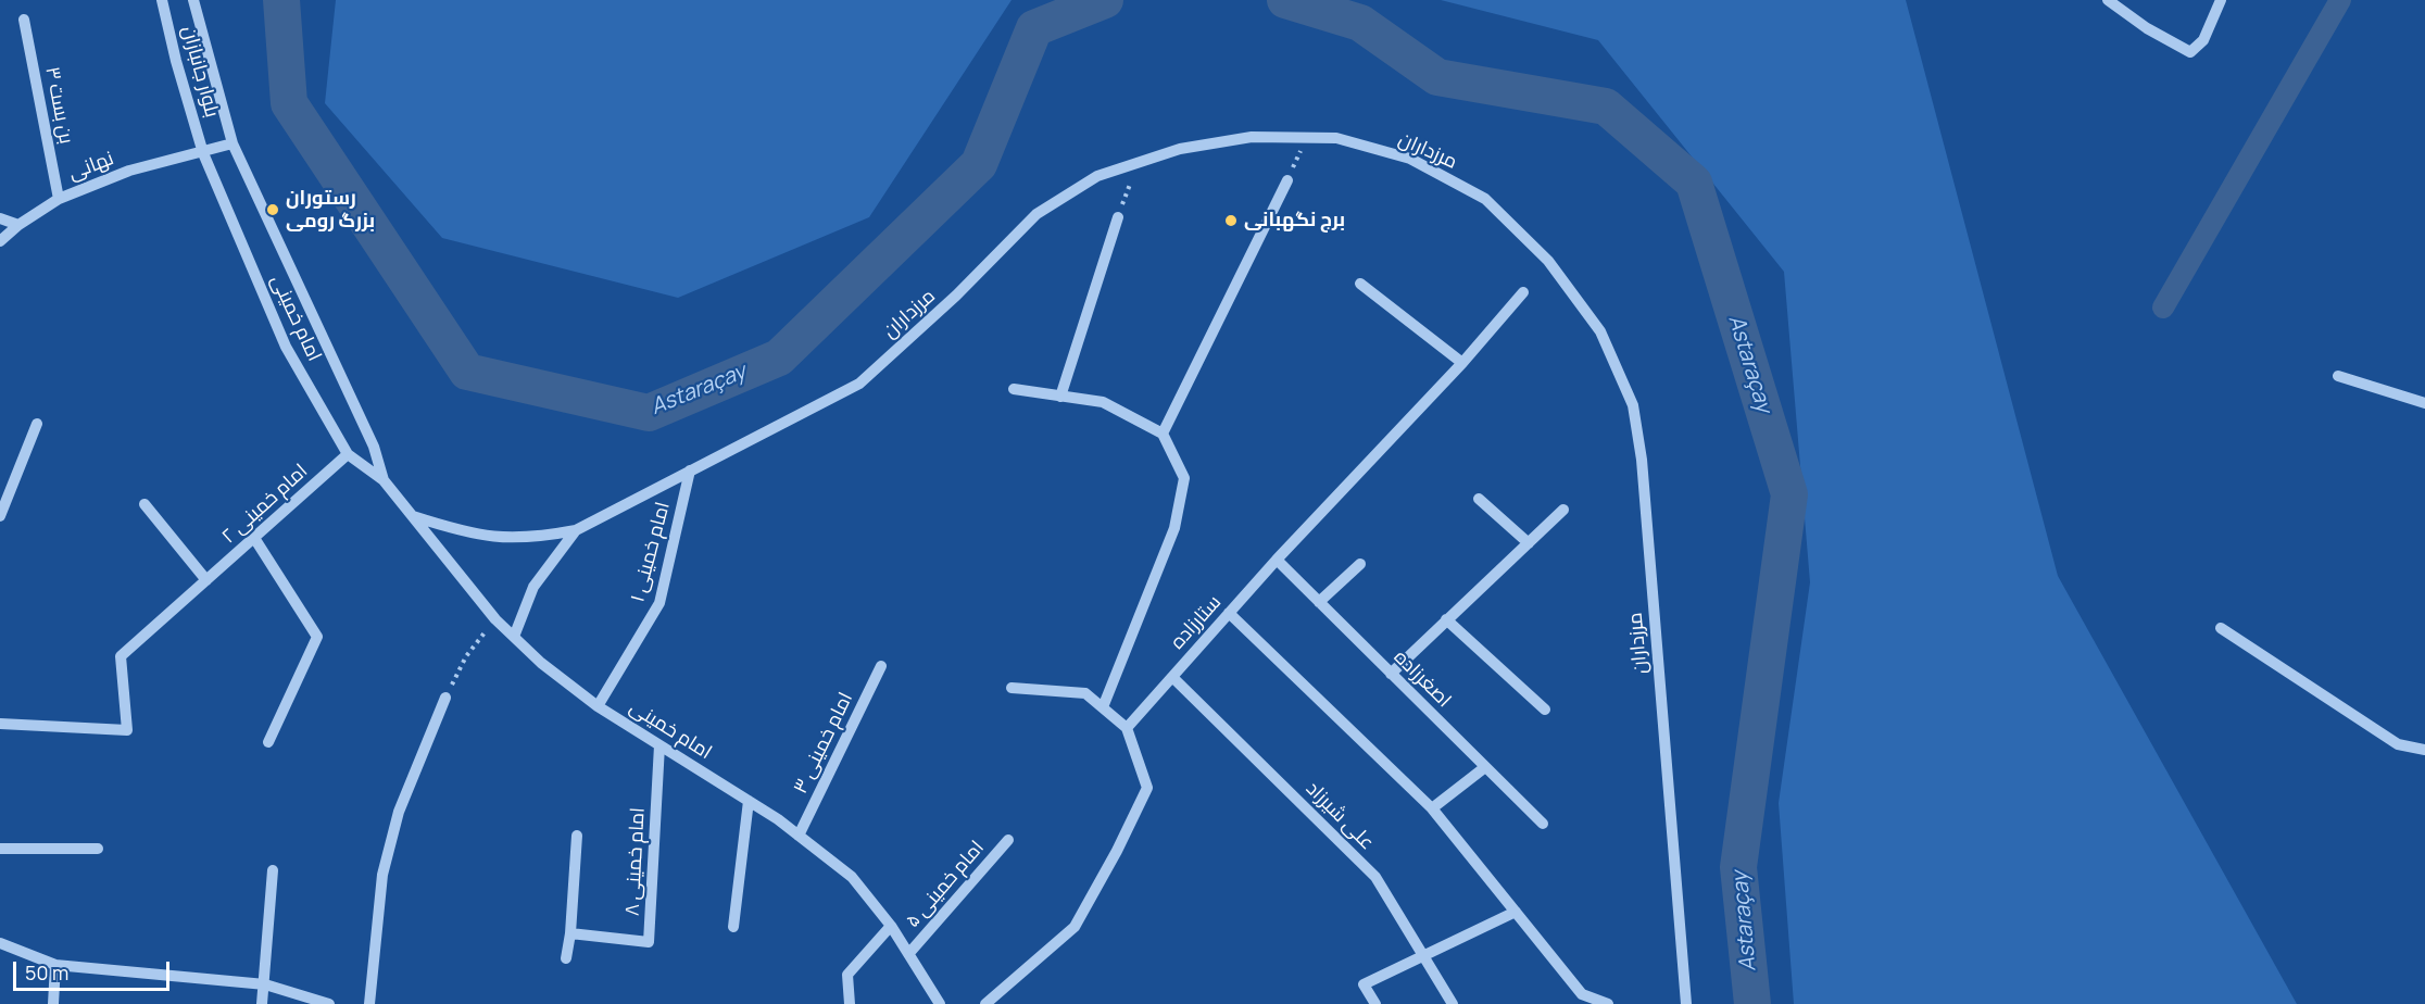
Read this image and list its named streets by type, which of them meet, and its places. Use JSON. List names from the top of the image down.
{
  "streets": {
    "street": [
      "بلوار جانبازان",
      "بن بست ۳",
      "مرزداران",
      "نهانی",
      "امام خمینی",
      "امام خمینی ۲",
      "امام خمینی ۱",
      "ستارزاده",
      "اصغرزاده",
      "امام خمینی ۳",
      "علی شیرزاد",
      "امام خمینی ۸",
      "امام خمینی ۵"
    ]
  },
  "crossings": [
    ["بلوار جانبازان", "نهانی"],
    ["بلوار جانبازان", "امام خمینی"],
    ["بن بست ۳", "نهانی"],
    ["مرزداران", "امام خمینی"],
    ["مرزداران", "امام خمینی ۱"],
    ["نهانی", "امام خمینی"],
    ["امام خمینی", "امام خمینی ۲"],
    ["امام خمینی", "امام خمینی ۱"],
    ["امام خمینی", "امام خمینی ۳"],
    ["امام خمینی", "امام خمینی ۸"],
    ["امام خمینی", "امام خمینی ۵"],
    ["ستارزاده", "اصغرزاده"],
    ["ستارزاده", "علی شیرزاد"]
  ],
  "water": ["Astaraçay"],
  "places": ["رستوران بزرگ رومی", "برج نگهبانی"],
  "scale_bar": "50 m"
}
